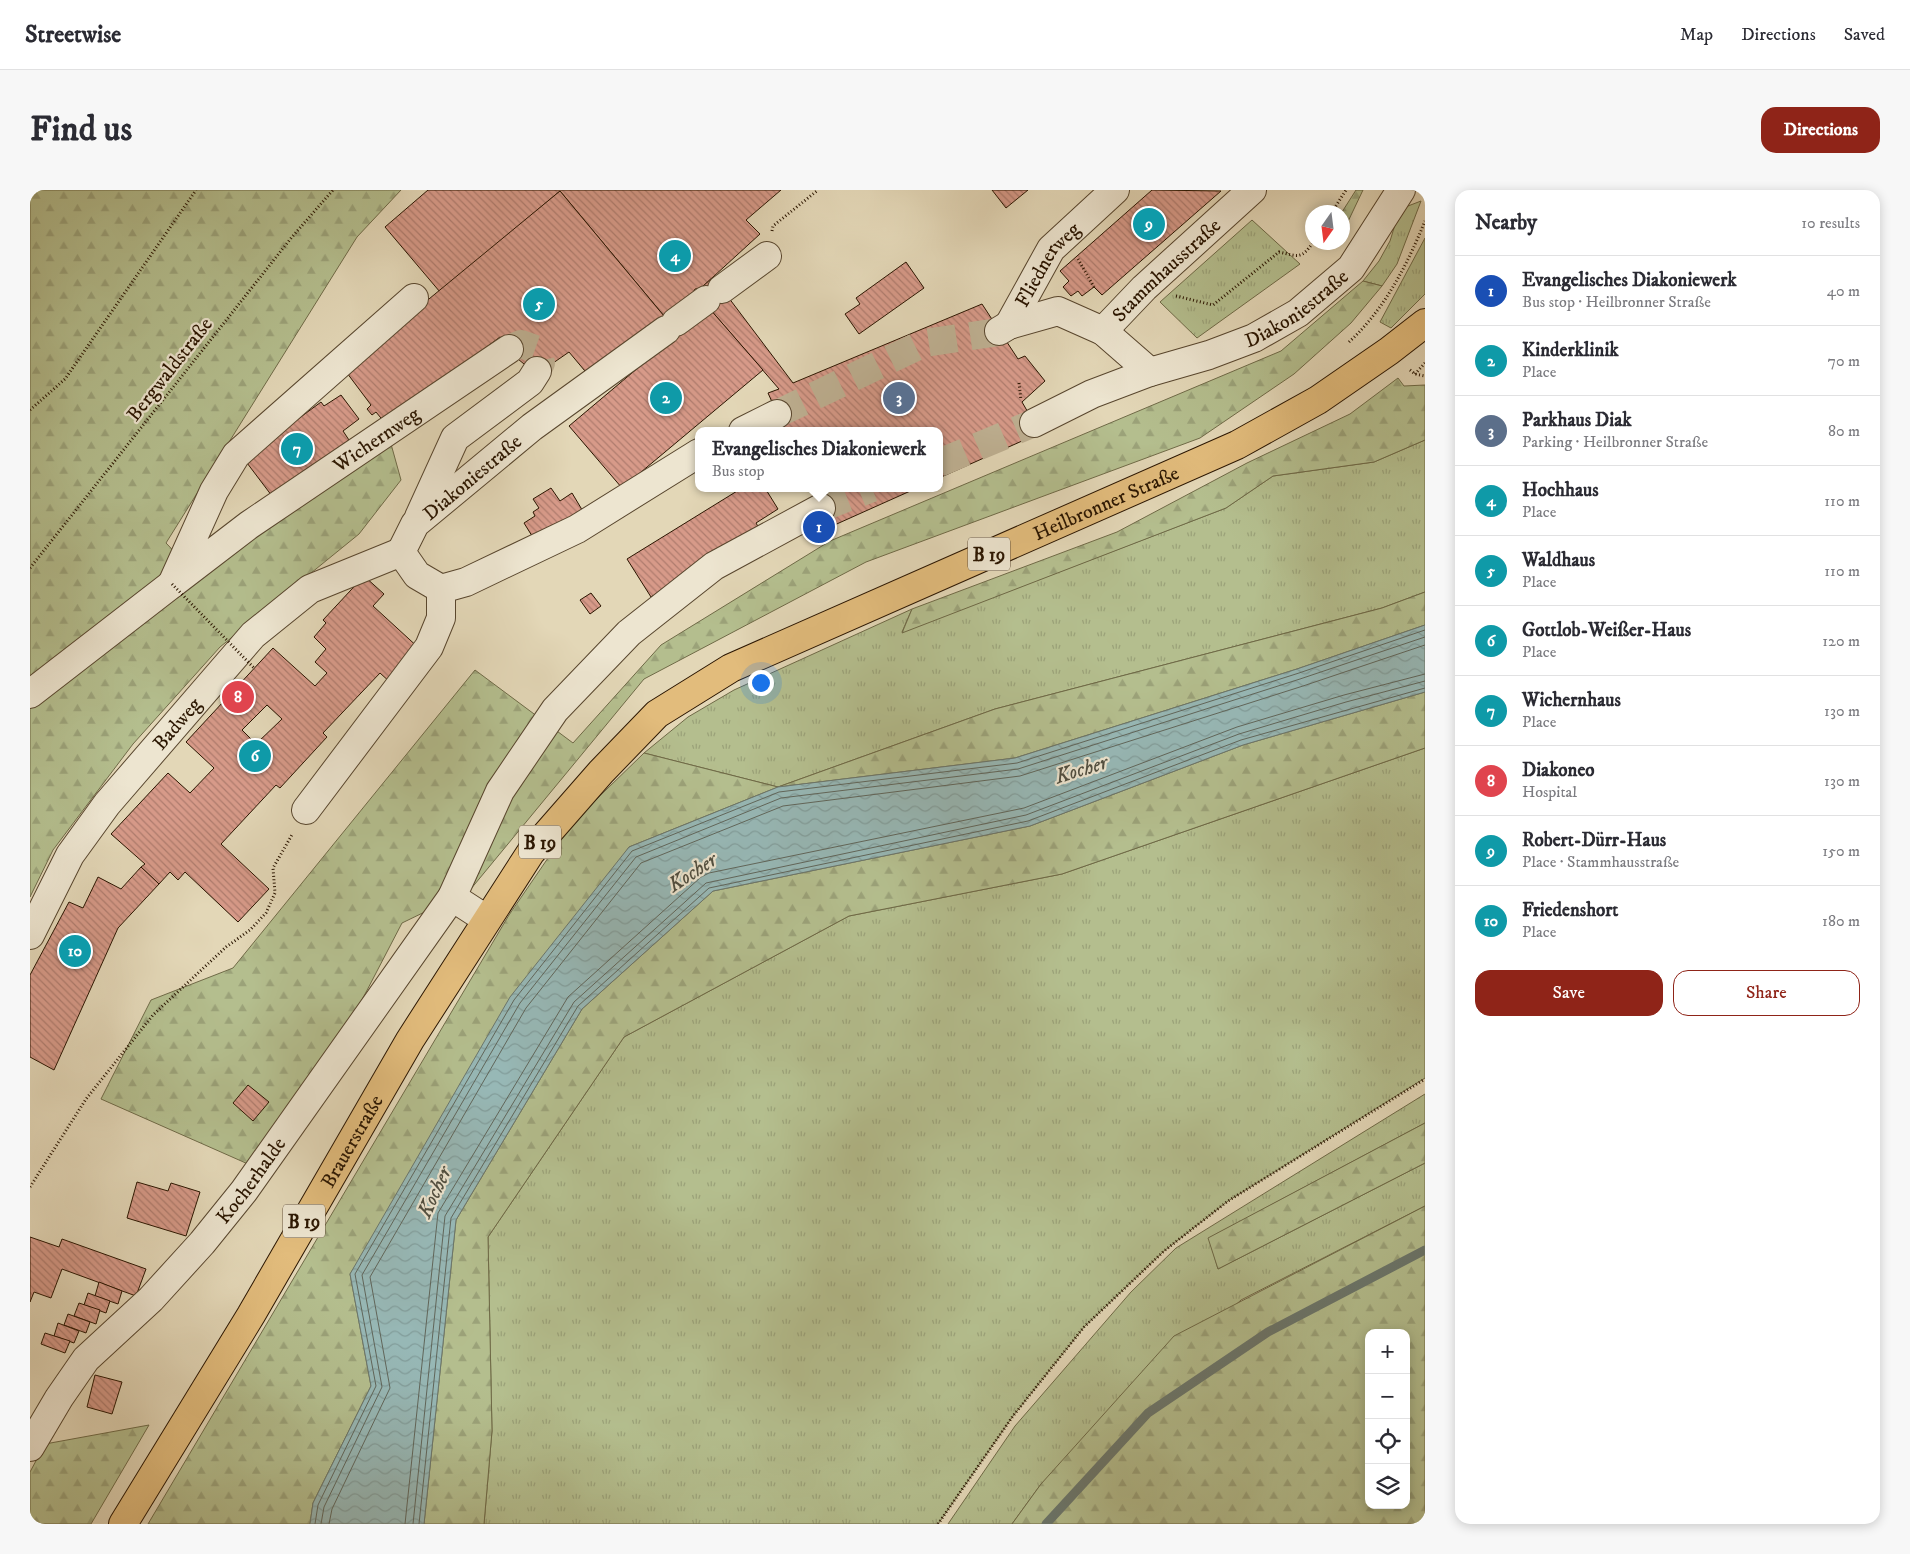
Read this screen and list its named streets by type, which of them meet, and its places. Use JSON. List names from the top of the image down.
{
  "streets": {
    "main road": ["Heilbronner Straße", "B 19", "Brauerstraße"],
    "street": [
      "Fliednerweg",
      "Stammhausstraße",
      "Diakoniestraße",
      "Wichernweg",
      "Badweg",
      "Kocherhalde"
    ],
    "path": ["Bergwaldstraße"]
  },
  "crossings": [
    ["Fliednerweg", "Stammhausstraße"],
    ["Diakoniestraße", "Badweg"],
    ["Heilbronner Straße", "Brauerstraße"]
  ],
  "water": ["Kocher"],
  "north": "bottom",
  "page": {
    "header": "Streetwise",
    "nav": ["Map", "Directions", "Saved"],
    "buttons": [
      "Directions",
      ["Save", "Share"]
    ],
    "title": "Find us",
    "heading": ["Nearby", "10 results"],
    "pins": [
      "9",
      "4",
      "5",
      "2",
      "3",
      "7",
      "1",
      "8",
      "6",
      "10"
    ],
    "list": [
      {
        "mark": "1",
        "name": "Evangelisches Diakoniewerk",
        "note": "Bus stop · Heilbronner Straße",
        "value": "40 m"
      },
      {
        "mark": "2",
        "name": "Kinderklinik",
        "note": "Place",
        "value": "70 m"
      },
      {
        "mark": "3",
        "name": "Parkhaus Diak",
        "note": "Parking · Heilbronner Straße",
        "value": "80 m"
      },
      {
        "mark": "4",
        "name": "Hochhaus",
        "note": "Place",
        "value": "110 m"
      },
      {
        "mark": "5",
        "name": "Waldhaus",
        "note": "Place",
        "value": "110 m"
      },
      {
        "mark": "6",
        "name": "Gottlob-Weißer-Haus",
        "note": "Place",
        "value": "120 m"
      },
      {
        "mark": "7",
        "name": "Wichernhaus",
        "note": "Place",
        "value": "130 m"
      },
      {
        "mark": "8",
        "name": "Diakoneo",
        "note": "Hospital",
        "value": "130 m"
      },
      {
        "mark": "9",
        "name": "Robert-Dürr-Haus",
        "note": "Place · Stammhausstraße",
        "value": "150 m"
      },
      {
        "mark": "10",
        "name": "Friedenshort",
        "note": "Place",
        "value": "180 m"
      }
    ],
    "popup": ["Evangelisches Diakoniewerk", "Bus stop"],
    "map_buttons": ["+", "−"]
  }
}
